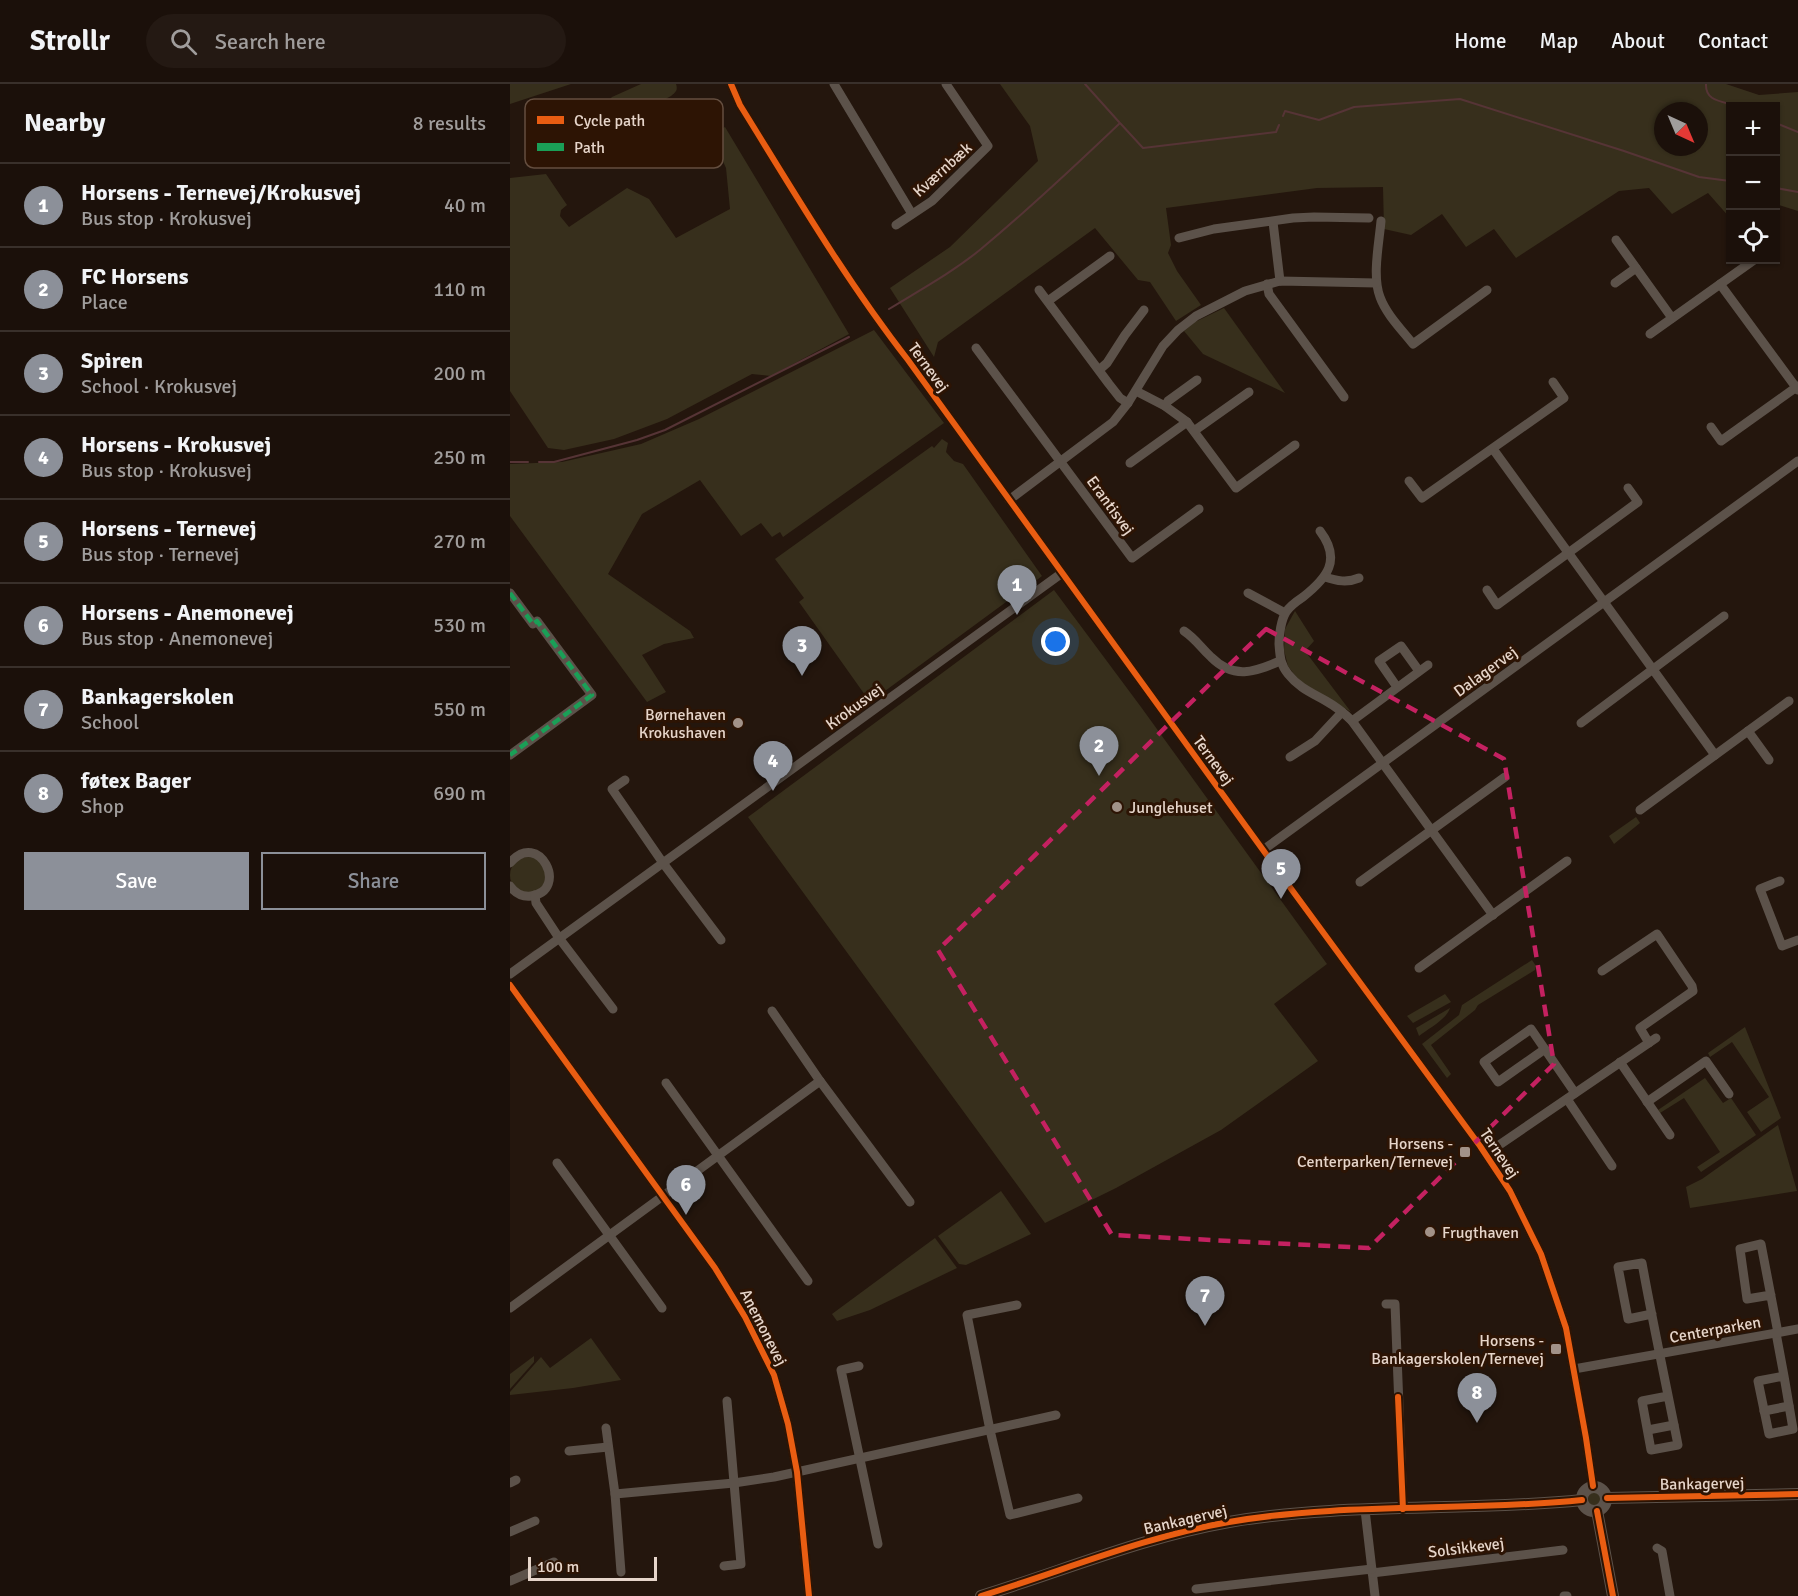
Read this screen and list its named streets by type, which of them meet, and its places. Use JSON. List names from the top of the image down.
{
  "streets": {
    "street": [
      "Kværnbæk",
      "Ternevej",
      "Erantisvej",
      "Dalagervej",
      "Krokusvej",
      "Anemonevej",
      "Centerparken",
      "Bankagervej",
      "Solsikkevej"
    ]
  },
  "crossings": [
    ["Ternevej", "Dalagervej"],
    ["Ternevej", "Krokusvej"],
    ["Ternevej", "Centerparken"],
    ["Ternevej", "Bankagervej"]
  ],
  "places": {
    "other": ["Børnehaven Krokushaven", "Junglehuset", "Frugthaven"],
    "transit": ["Horsens - Centerparken/Ternevej", "Horsens - Bankagerskolen/Ternevej"]
  },
  "legend": ["Cycle path", "Path"],
  "scale_bar": "100 m",
  "north": "bottom right",
  "page": {
    "header": "Strollr",
    "search": "Search here",
    "nav": [
      "Home",
      "Map",
      "About",
      "Contact"
    ],
    "heading": ["Nearby", "8 results"],
    "map_buttons": ["+", "−"],
    "list": [
      {
        "mark": "1",
        "name": "Horsens - Ternevej/Krokusvej",
        "note": "Bus stop · Krokusvej",
        "value": "40 m"
      },
      {
        "mark": "2",
        "name": "FC Horsens",
        "note": "Place",
        "value": "110 m"
      },
      {
        "mark": "3",
        "name": "Spiren",
        "note": "School · Krokusvej",
        "value": "200 m"
      },
      {
        "mark": "4",
        "name": "Horsens - Krokusvej",
        "note": "Bus stop · Krokusvej",
        "value": "250 m"
      },
      {
        "mark": "5",
        "name": "Horsens - Ternevej",
        "note": "Bus stop · Ternevej",
        "value": "270 m"
      },
      {
        "mark": "6",
        "name": "Horsens - Anemonevej",
        "note": "Bus stop · Anemonevej",
        "value": "530 m"
      },
      {
        "mark": "7",
        "name": "Bankagerskolen",
        "note": "School",
        "value": "550 m"
      },
      {
        "mark": "8",
        "name": "føtex Bager",
        "note": "Shop",
        "value": "690 m"
      }
    ],
    "pins": [
      "1",
      "3",
      "2",
      "4",
      "5",
      "6",
      "7",
      "8"
    ],
    "buttons": ["Save", "Share"],
    "scale": "100 m"
  }
}
